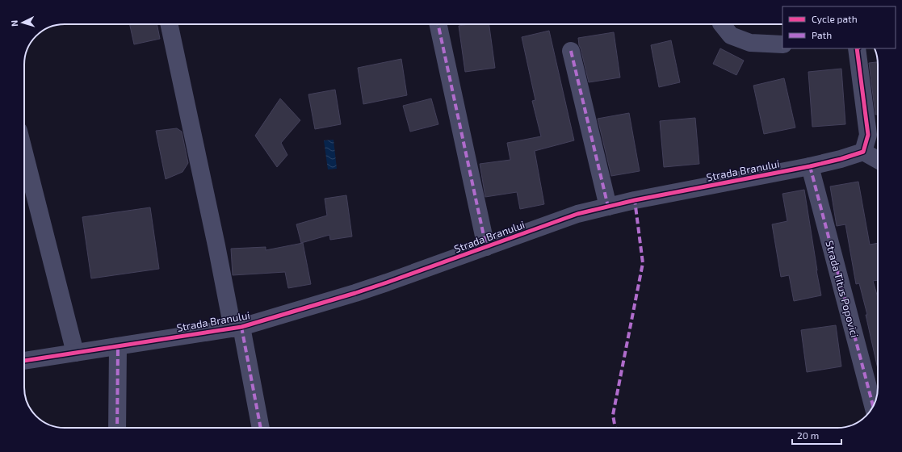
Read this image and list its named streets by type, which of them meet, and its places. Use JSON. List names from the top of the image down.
{
  "streets": {
    "street": ["Strada Branului", "Strada Titus Popovici"]
  },
  "crossings": [
    ["Strada Branului", "Strada Titus Popovici"]
  ],
  "legend": ["Cycle path", "Path"],
  "scale_bar": "20 m",
  "north": "left"
}
